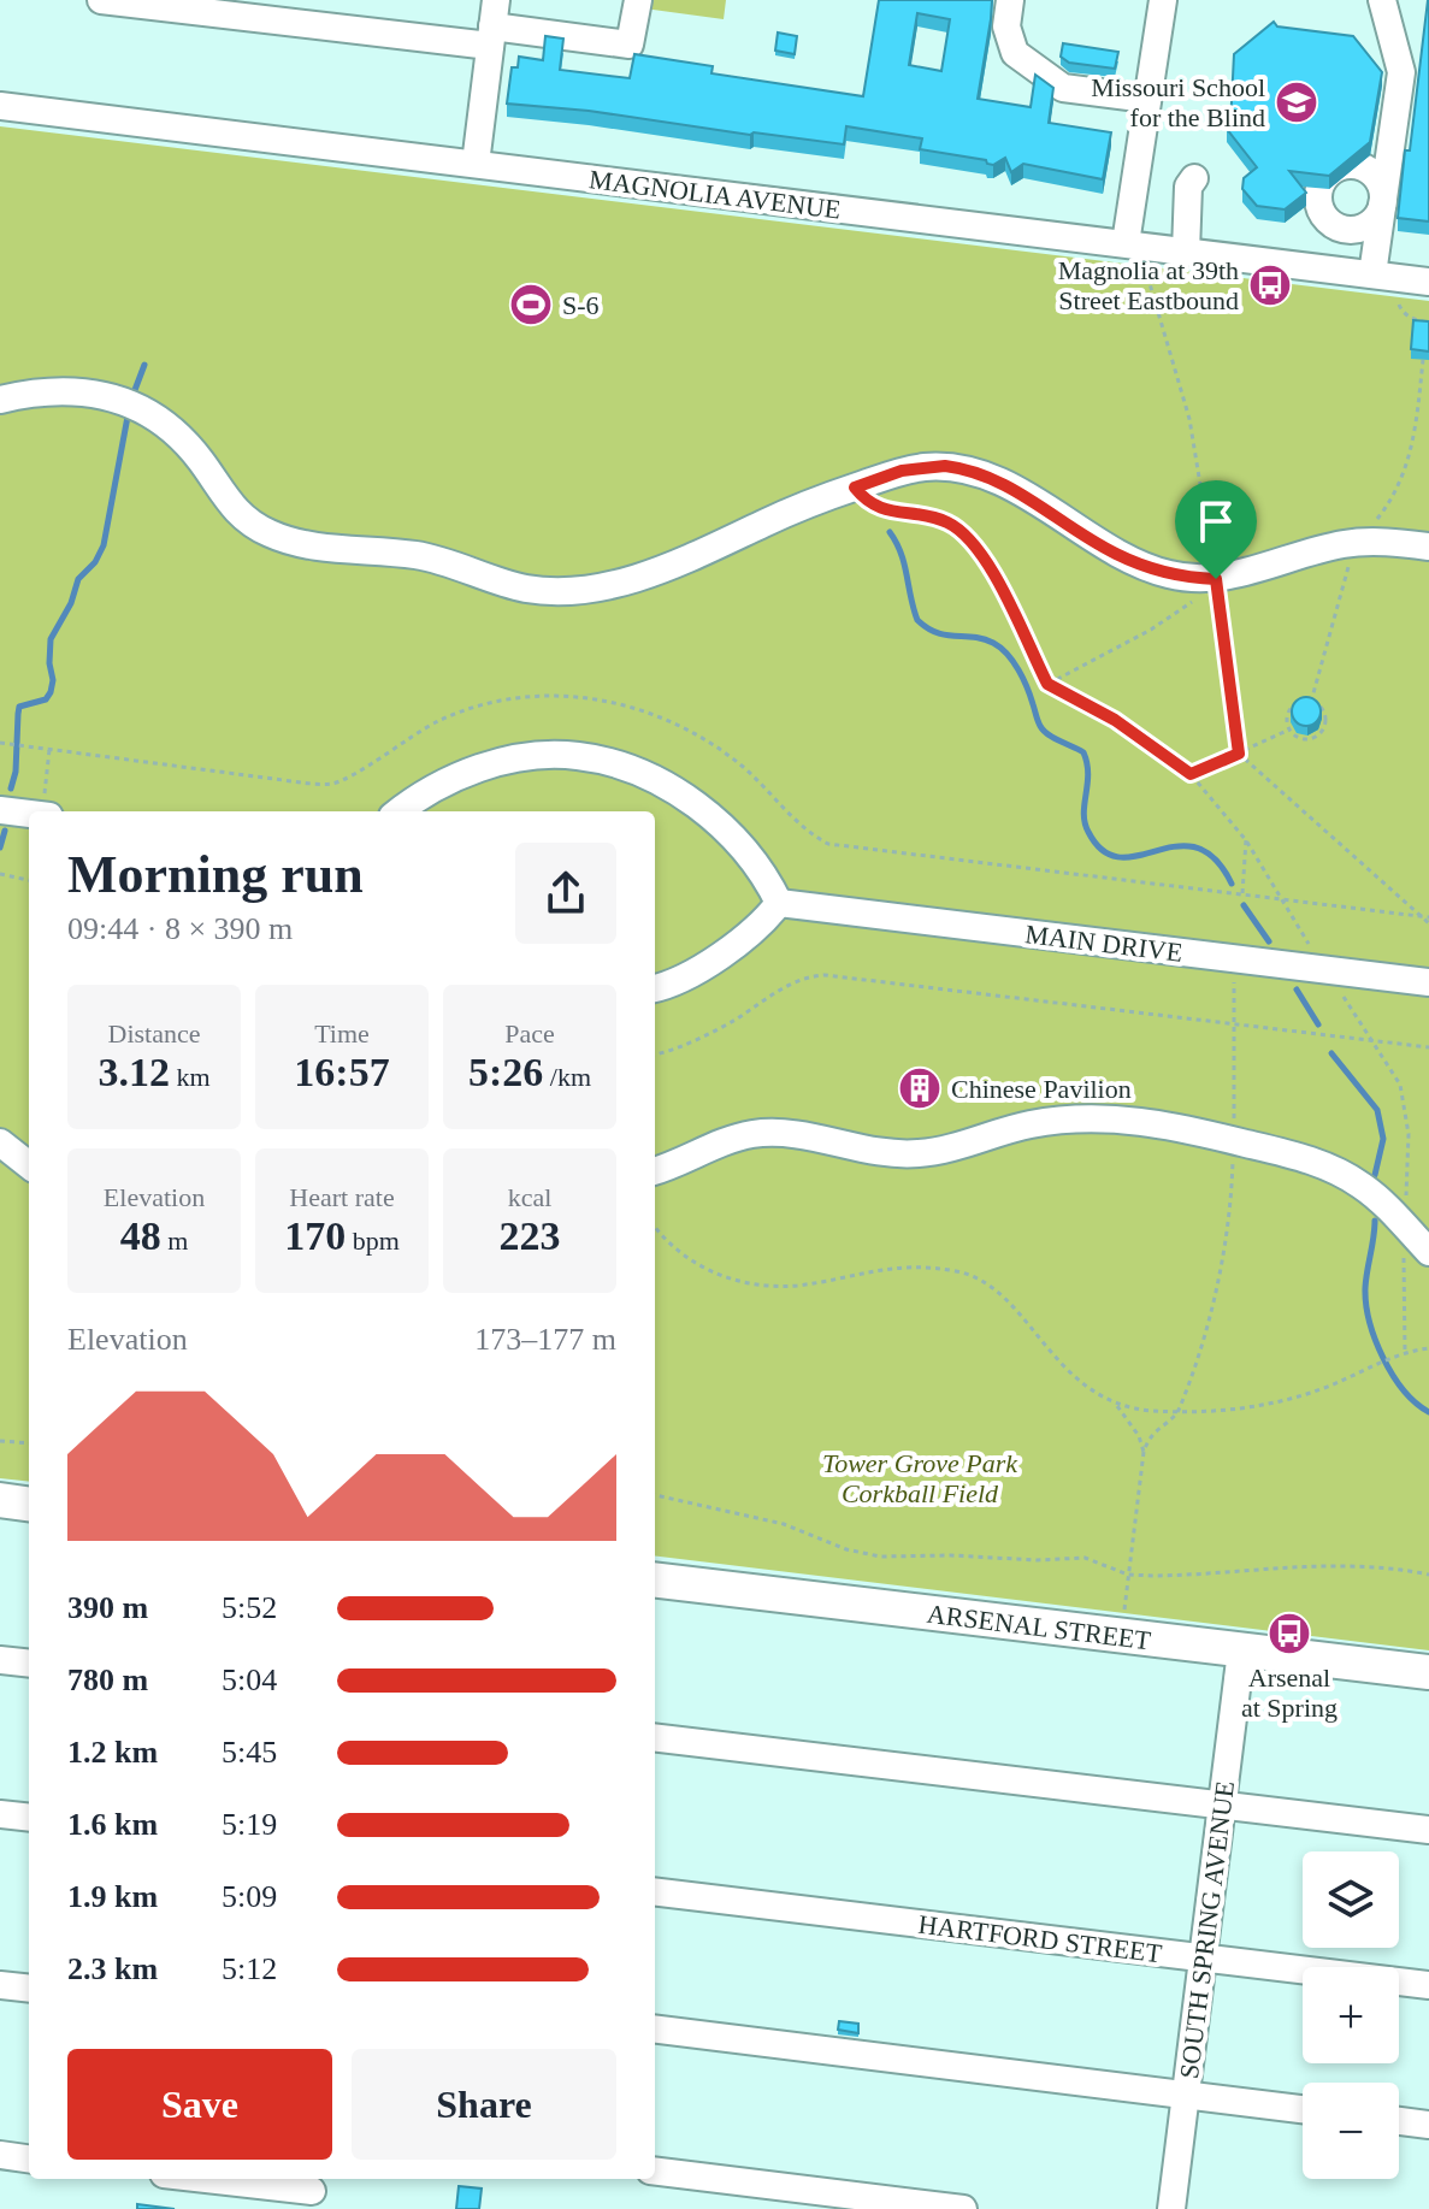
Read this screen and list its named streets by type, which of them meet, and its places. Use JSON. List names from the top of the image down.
{
  "streets": {
    "main road": ["ARSENAL STREET"],
    "street": [
      "MAGNOLIA AVENUE",
      "MAIN DRIVE",
      "SOUTH SPRING AVENUE",
      "HARTFORD STREET"
    ]
  },
  "crossings": [
    ["ARSENAL STREET", "SOUTH SPRING AVENUE"],
    ["SOUTH SPRING AVENUE", "HARTFORD STREET"]
  ],
  "parks": ["Tower Grove Park Corkball Field"],
  "places": {
    "school or university": ["Missouri School for the Blind"],
    "bus stop": ["Magnolia at 39th Street Eastbound", "Arsenal at Spring"],
    "sports": ["S-6"],
    "building": ["Chinese Pavilion"]
  },
  "page": {
    "heading": ["Morning run", "09:44 · 8 × 390 m"],
    "stats": [
      ["Distance", "3.12 km"],
      ["Time", "16:57"],
      ["Pace", "5:26 /km"],
      ["Elevation", "48 m"],
      ["Heart rate", "170 bpm"],
      ["kcal", "223"]
    ],
    "chart": ["Elevation", "173–177 m"],
    "list": [
      {
        "name": "390 m",
        "note": "5:52"
      },
      {
        "name": "780 m",
        "note": "5:04"
      },
      {
        "name": "1.2 km",
        "note": "5:45"
      },
      {
        "name": "1.6 km",
        "note": "5:19"
      },
      {
        "name": "1.9 km",
        "note": "5:09"
      },
      {
        "name": "2.3 km",
        "note": "5:12"
      }
    ],
    "map_buttons": ["+", "−"],
    "buttons": ["Save", "Share"]
  }
}
